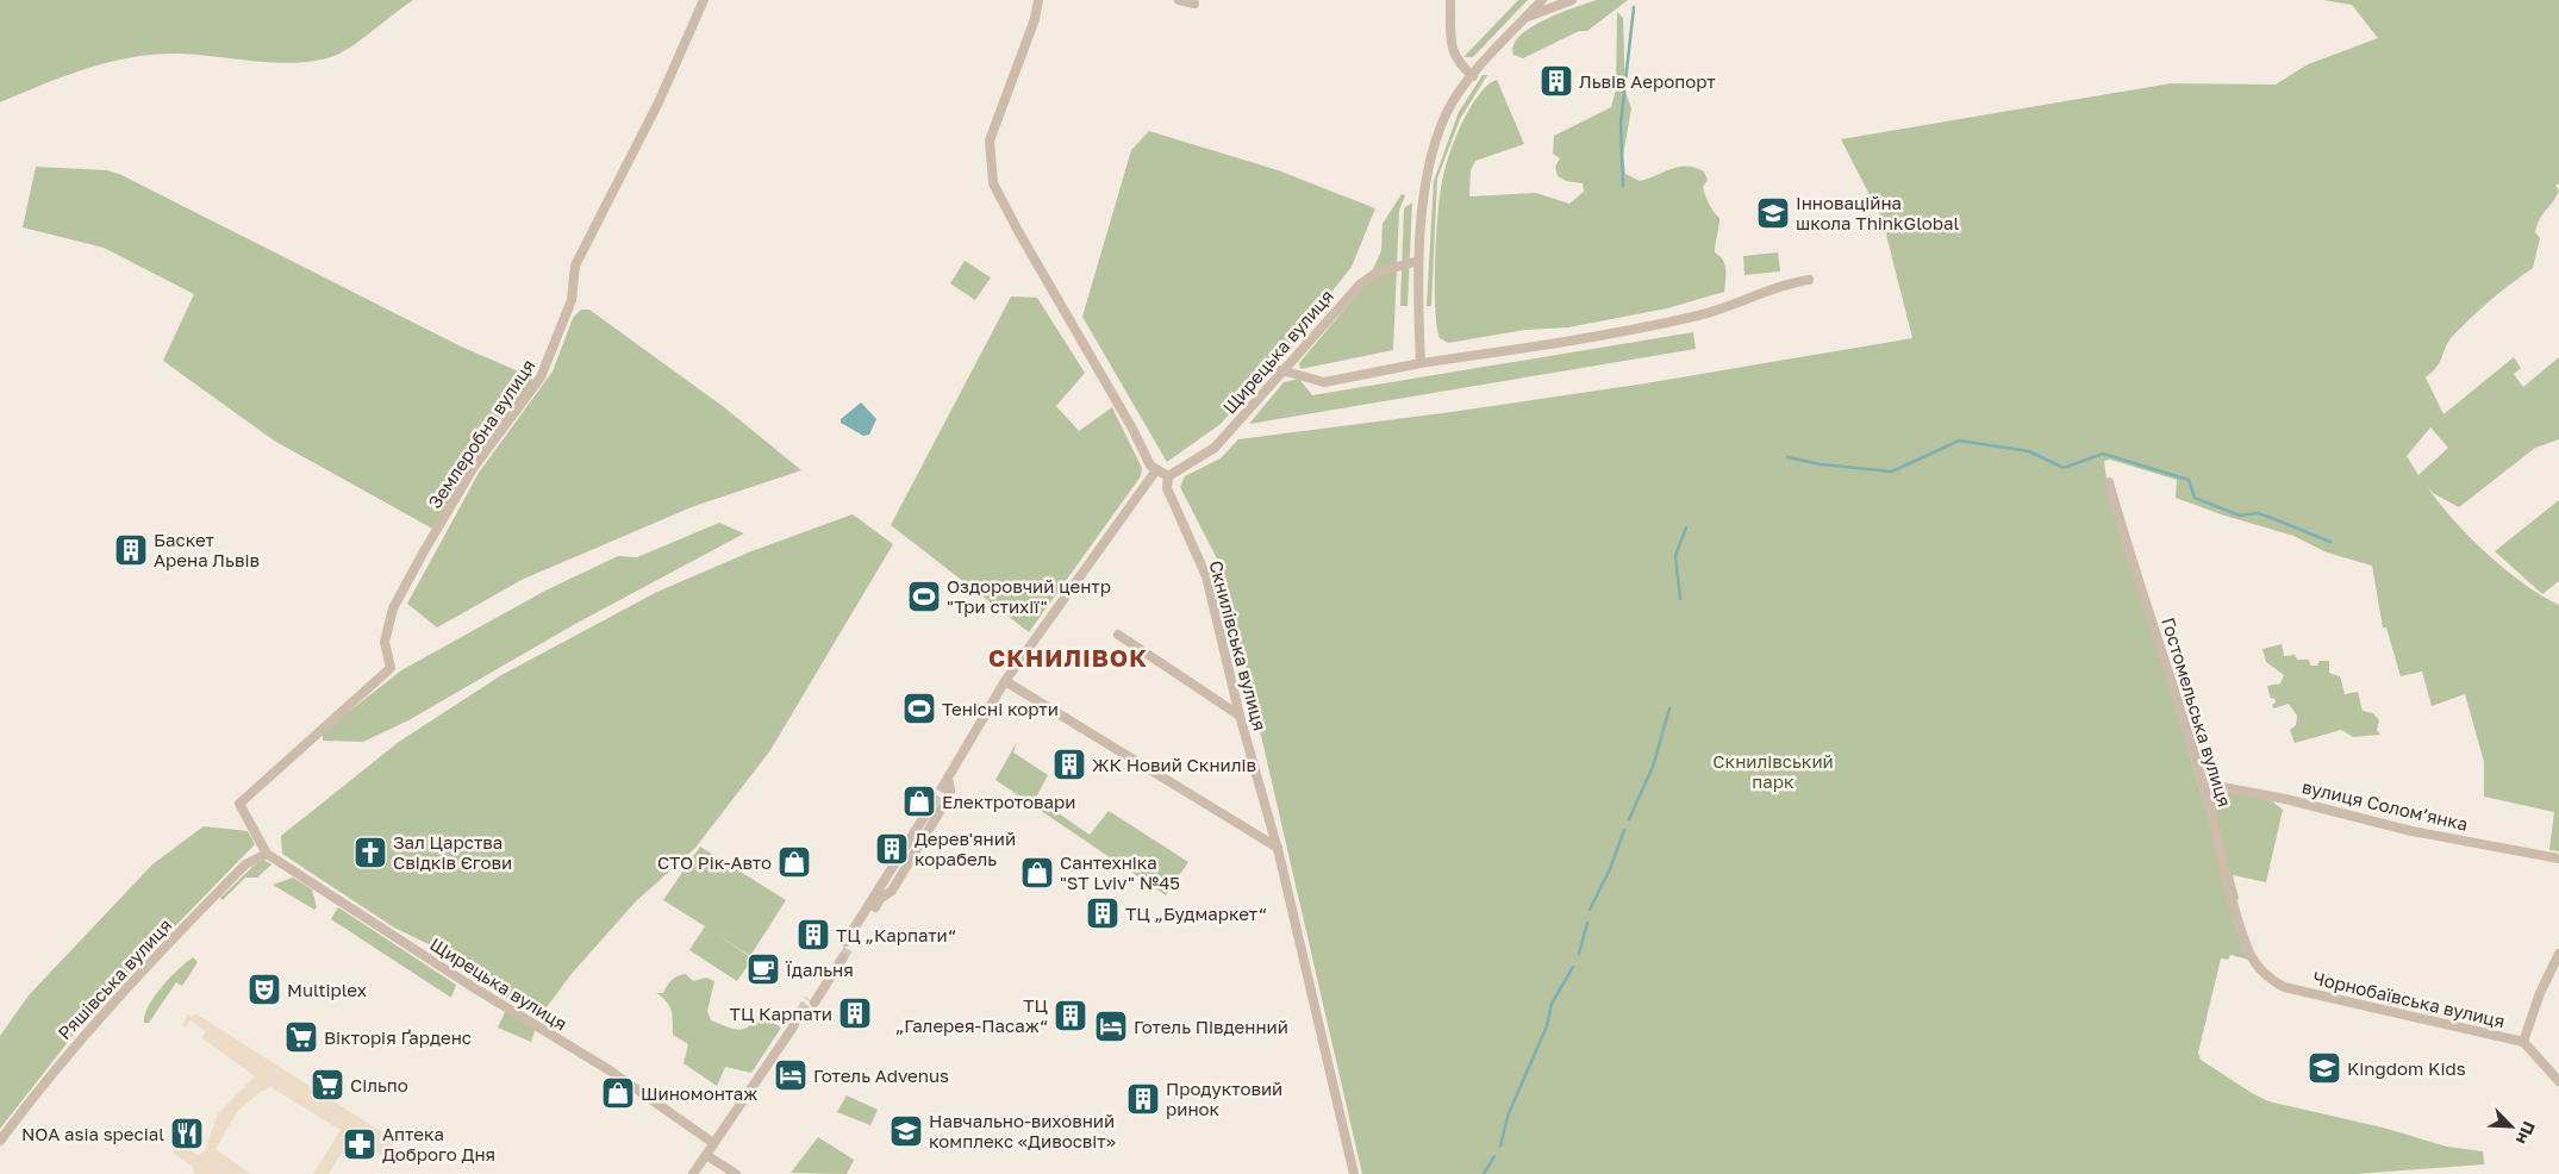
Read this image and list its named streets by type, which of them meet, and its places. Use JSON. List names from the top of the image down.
{
  "streets": {
    "street": [
      "Щирецька вулиця",
      "Землеробна вулиця",
      "Скнилівська вулиця",
      "Гостомельська вулиця",
      "вулиця Соломʼянка",
      "Ряшівська вулиця",
      "Чорнобаївська вулиця"
    ]
  },
  "crossings": [
    ["Щирецька вулиця", "Землеробна вулиця"],
    ["Щирецька вулиця", "Скнилівська вулиця"],
    ["Щирецька вулиця", "Ряшівська вулиця"],
    ["Землеробна вулиця", "Ряшівська вулиця"],
    ["Гостомельська вулиця", "вулиця Соломʼянка"],
    ["Гостомельська вулиця", "Чорнобаївська вулиця"]
  ],
  "districts": ["СКНИЛІВОК"],
  "parks": ["Скнилівський парк"],
  "places": {
    "building": [
      "Львів Аеропорт",
      "Баскет Арена Львів",
      "ЖК Новий Скнилів",
      "Дерев'яний корабель",
      "ТЦ „Будмаркет“",
      "ТЦ „Карпати“",
      "ТЦ Карпати",
      "ТЦ „Галерея-Пасаж“",
      "Продуктовий ринок"
    ],
    "school or university": ["Інноваційна школа ThinkGlobal", "Kingdom Kids", "Навчально-виховний комплекс «Дивосвіт»"],
    "sports": ["Оздоровчий центр \"Три стихії\"", "Тенісні корти"],
    "shop": [
      "Електротовари",
      "СТО Рік-Авто",
      "Сантехніка \"ST Lviv\" №45",
      "Шиномонтаж"
    ],
    "church": ["Зал Царства Свідків Єгови"],
    "cafe": ["Їдальня"],
    "theatre": ["Multiplex"],
    "hotel": ["Готель Південний", "Готель Advenus"],
    "supermarket": ["Вікторія Ґарденс", "Сільпо"],
    "restaurant": ["NOA asia special"],
    "pharmacy": ["Аптека Доброго Дня"]
  },
  "north": "bottom right"
}
